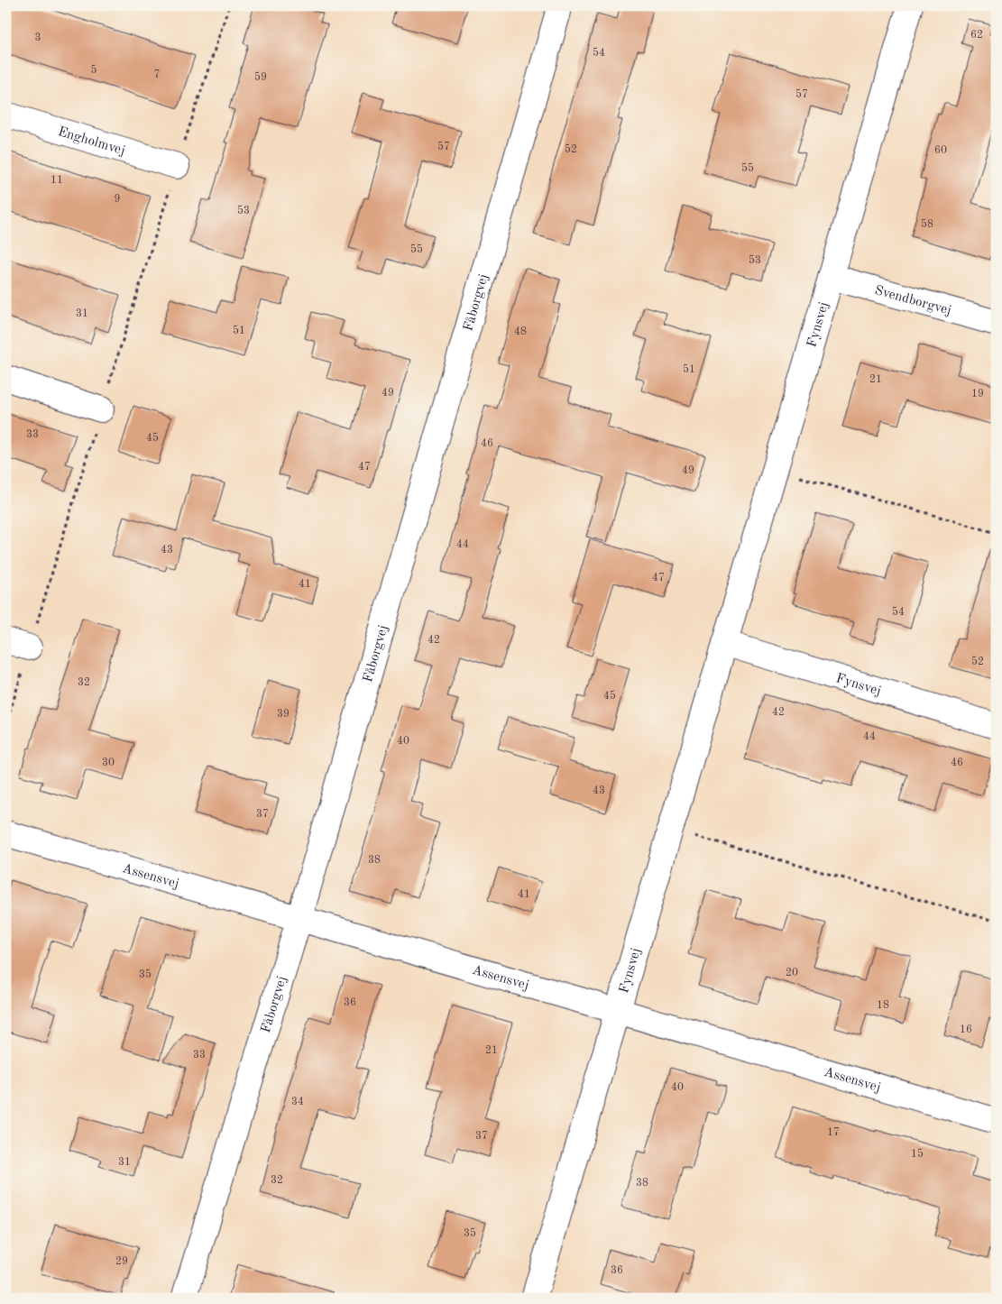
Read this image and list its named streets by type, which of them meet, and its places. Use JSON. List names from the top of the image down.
{
  "streets": {
    "street": [
      "Engholmvej",
      "Svendborgvej",
      "Fåborgvej",
      "Fynsvej",
      "Assensvej"
    ]
  },
  "crossings": [
    ["Svendborgvej", "Fynsvej"],
    ["Fåborgvej", "Assensvej"],
    ["Fynsvej", "Assensvej"]
  ],
  "house_numbers": [
    "62",
    "3",
    "54",
    "5",
    "7",
    "59",
    "57",
    "57",
    "52",
    "60",
    "55",
    "11",
    "9",
    "53",
    "58",
    "55",
    "53",
    "31",
    "51",
    "48",
    "51",
    "21",
    "49",
    "19",
    "33",
    "45",
    "46",
    "47",
    "49",
    "44",
    "43",
    "47",
    "41",
    "54",
    "42",
    "52",
    "32",
    "45",
    "42",
    "39",
    "44",
    "40",
    "30",
    "46",
    "43",
    "37",
    "38",
    "41",
    "20",
    "35",
    "36",
    "18",
    "16",
    "21",
    "33",
    "40",
    "34",
    "17",
    "37",
    "15",
    "31",
    "32",
    "38",
    "35",
    "29",
    "36"
  ]
}
